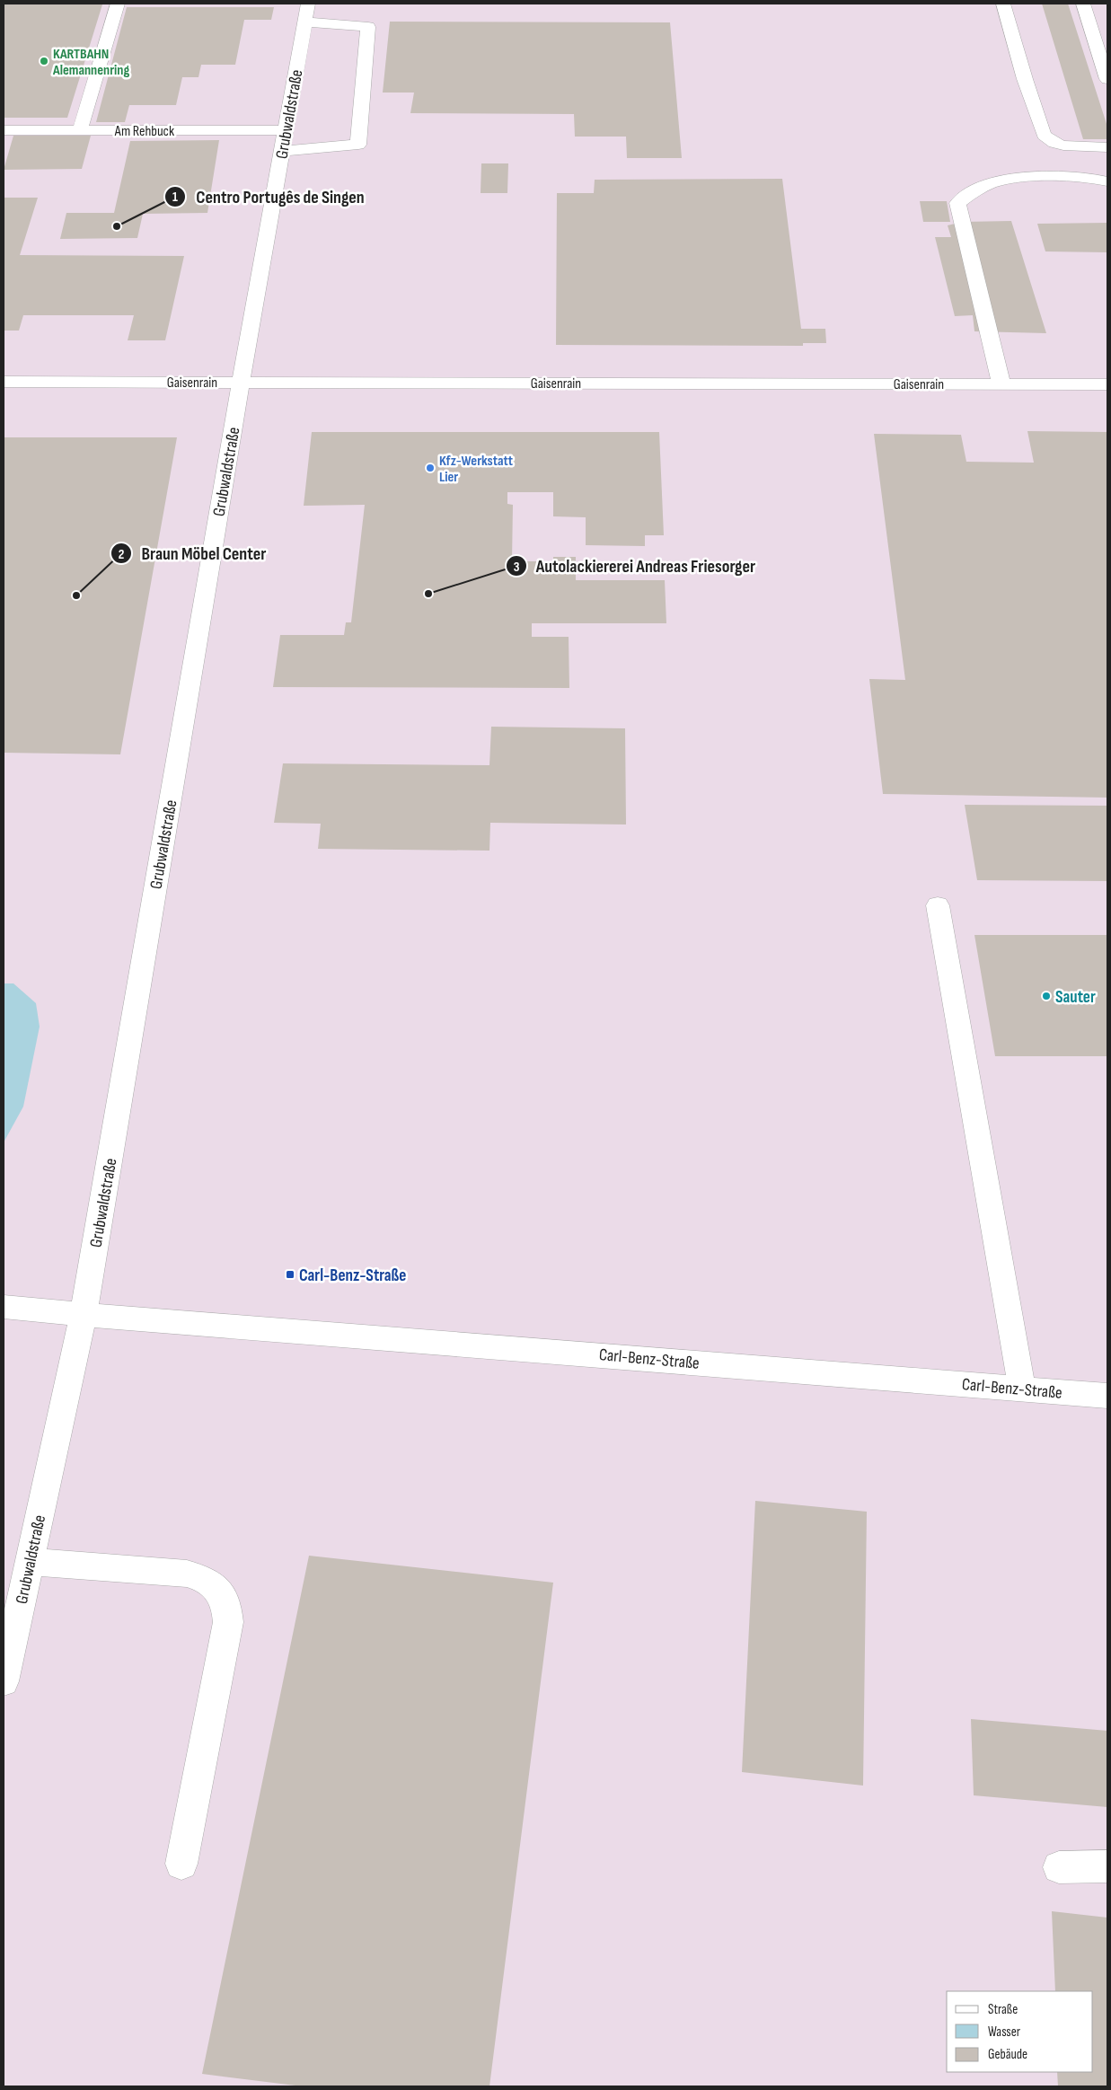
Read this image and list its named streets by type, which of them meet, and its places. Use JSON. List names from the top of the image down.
{
  "streets": {
    "street": [
      "Grubwaldstraße",
      "Am Rehbuck",
      "Gaisenrain",
      "Carl-Benz-Straße"
    ]
  },
  "crossings": [
    ["Grubwaldstraße", "Am Rehbuck"],
    ["Grubwaldstraße", "Gaisenrain"],
    ["Grubwaldstraße", "Carl-Benz-Straße"]
  ],
  "places": {
    "other": [
      "KARTBAHN Alemannenring",
      "Centro Portugês de Singen",
      "Kfz-Werkstatt Lier",
      "Autolackiererei Andreas Friesorger",
      "Braun Möbel Center",
      "Sauter"
    ],
    "transit": ["Carl-Benz-Straße"]
  },
  "legend": ["Straße", "Wasser", "Gebäude"]
}
